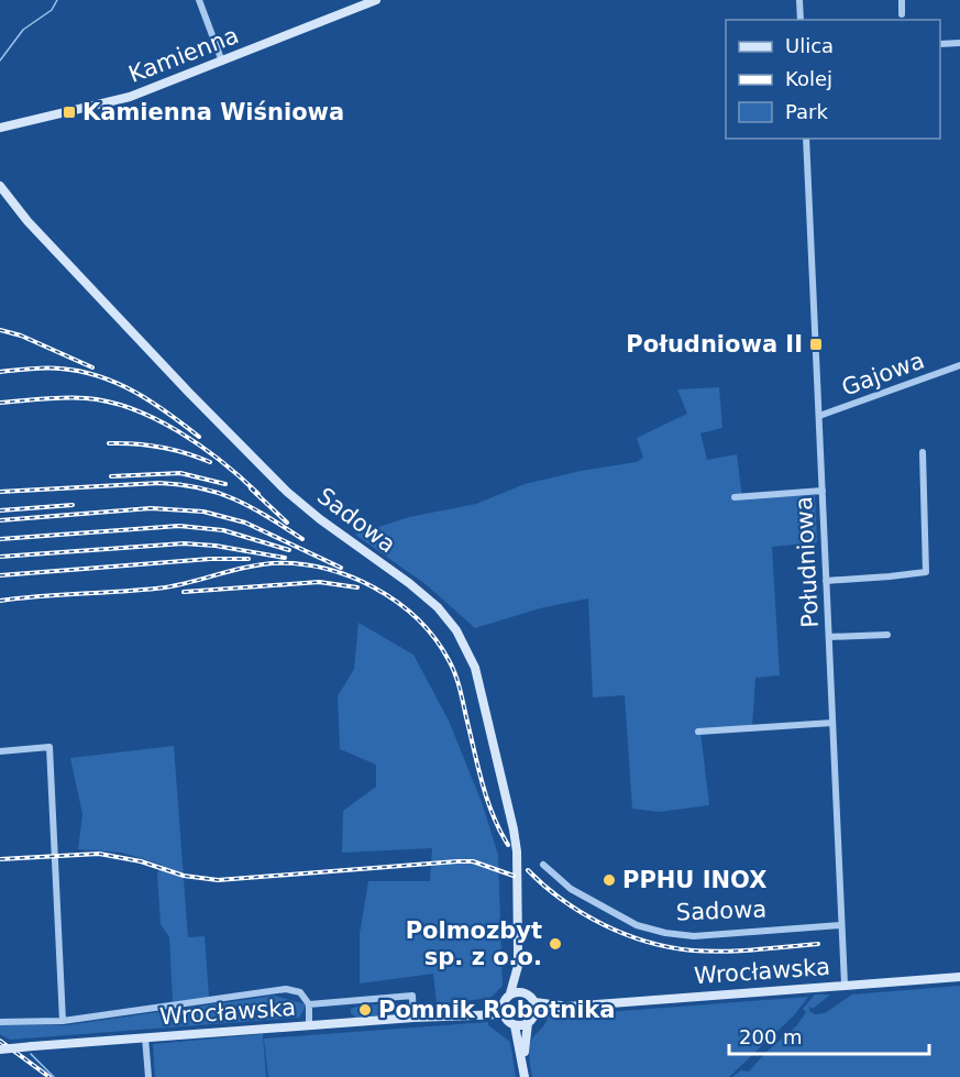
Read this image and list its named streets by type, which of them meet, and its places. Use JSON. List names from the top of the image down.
{
  "streets": {
    "street": [
      "Kamienna",
      "Gajowa",
      "Sadowa",
      "Południowa",
      "Wrocławska"
    ]
  },
  "crossings": [
    ["Gajowa", "Południowa"],
    ["Sadowa", "Południowa"],
    ["Sadowa", "Wrocławska"],
    ["Południowa", "Wrocławska"]
  ],
  "places": {
    "transit": ["Kamienna Wiśniowa", "Południowa II"],
    "other": ["PPHU INOX", "Polmozbyt sp. z o.o.", "Pomnik Robotnika"]
  },
  "legend": ["Ulica", "Kolej", "Park"],
  "scale_bar": "200 m"
}
